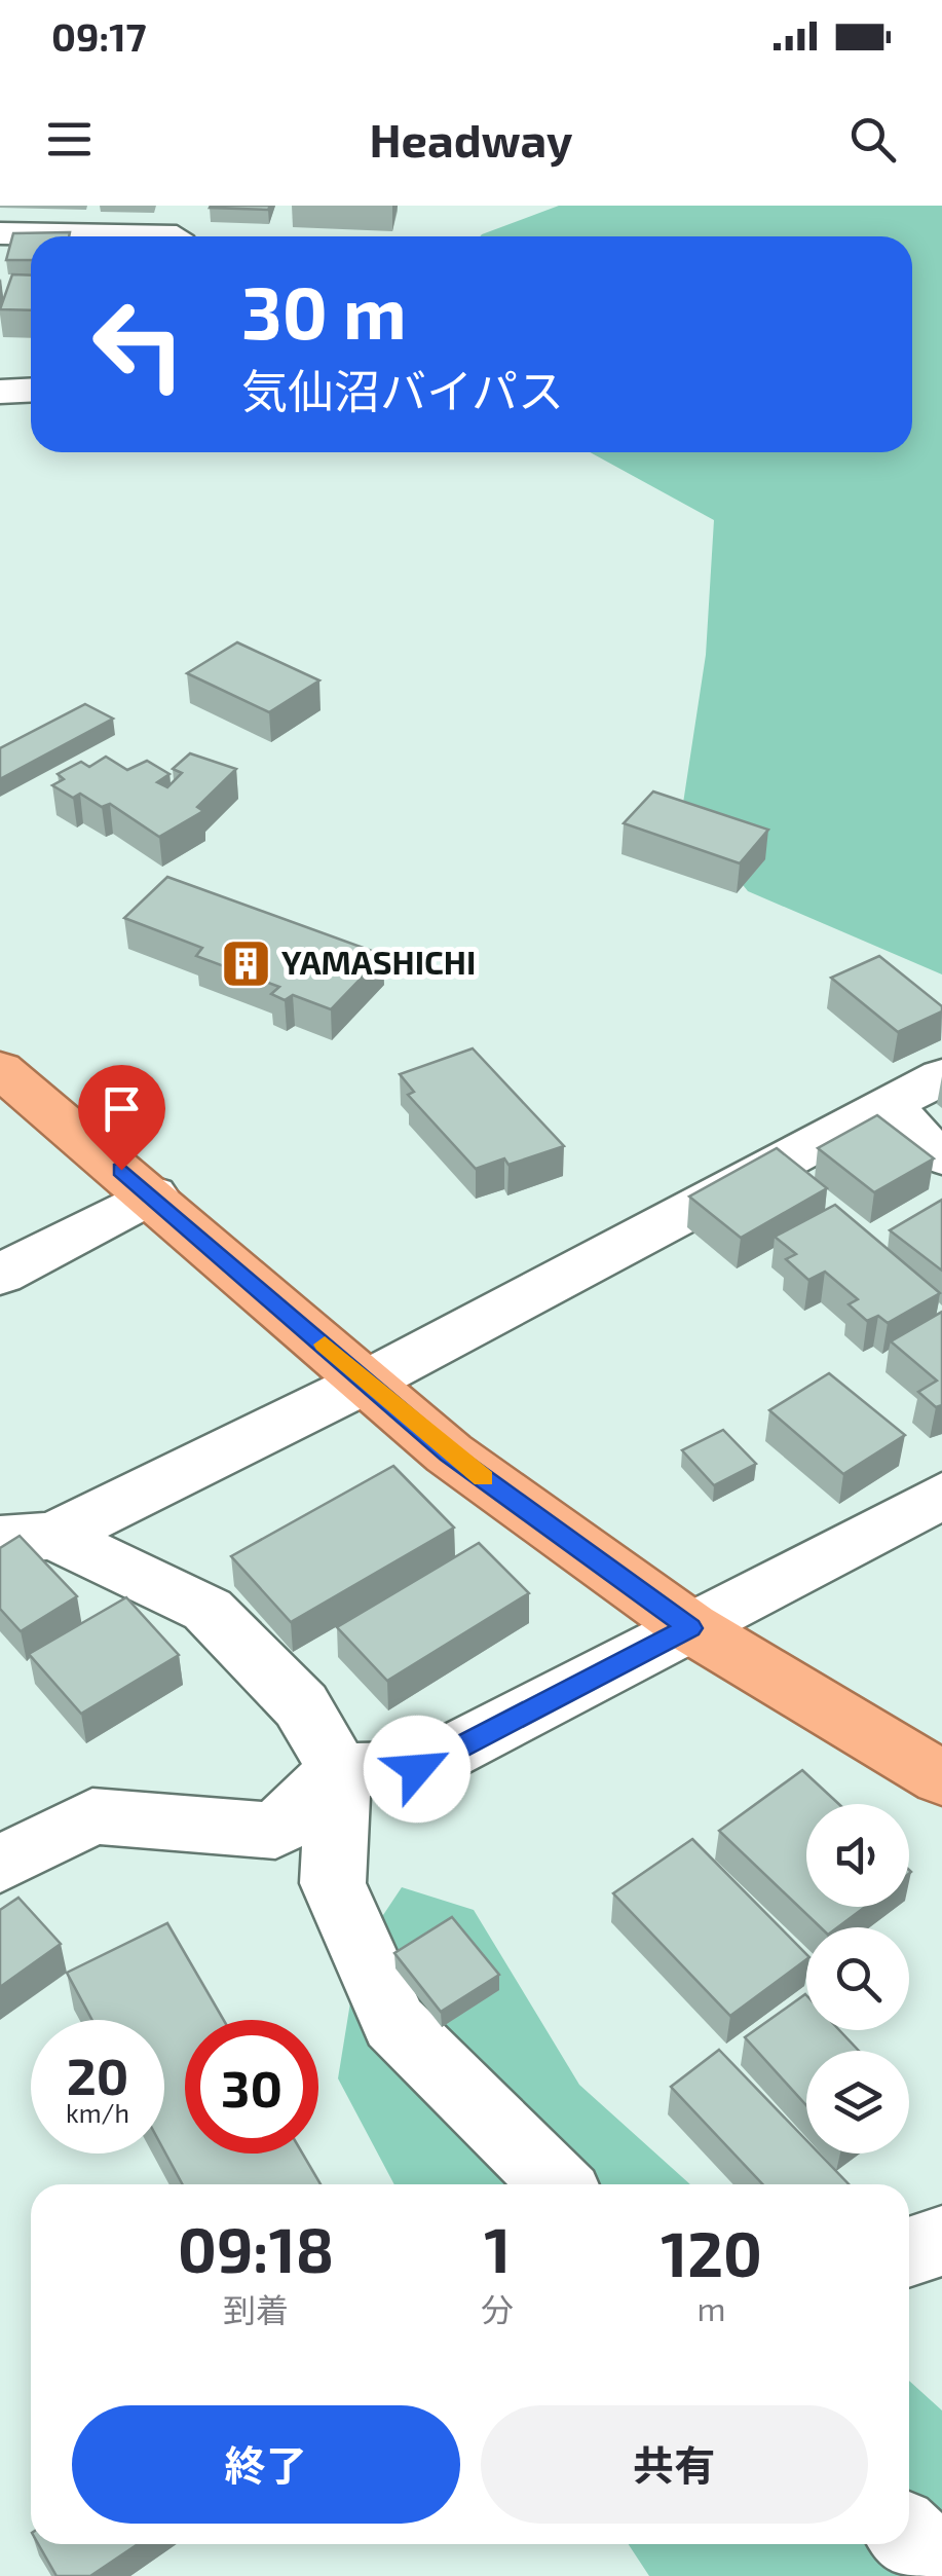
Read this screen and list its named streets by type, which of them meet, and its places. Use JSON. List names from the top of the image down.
{
  "places": {
    "building": ["YAMASHICHI"]
  },
  "page": {
    "status": "09:17",
    "header": "Headway",
    "turn": ["30 m", "気仙沼バイパス"],
    "speed": "20 km/h",
    "limit": "30",
    "eta": [
      "09:18",
      "到着",
      "1",
      "分",
      "120",
      "m"
    ],
    "buttons": ["終了", "共有"]
  }
}
